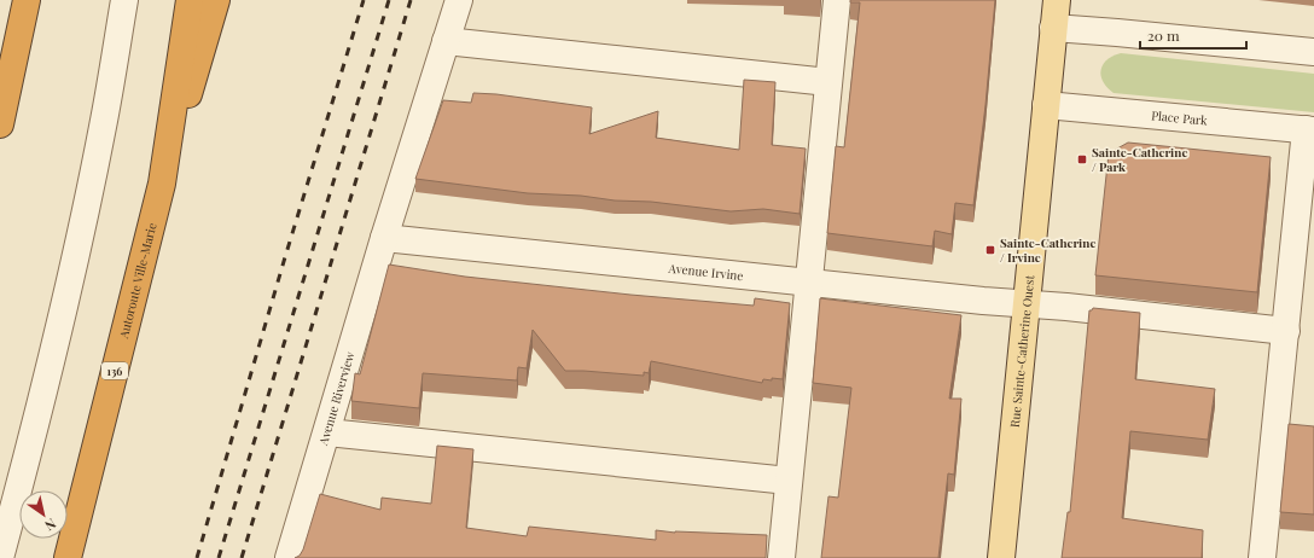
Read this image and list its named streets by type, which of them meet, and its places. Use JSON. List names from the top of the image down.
{
  "streets": {
    "highway": ["Autoroute Ville-Marie", "136"],
    "main road": ["Rue Sainte-Catherine Ouest"],
    "street": ["Place Park", "Avenue Irvine", "Avenue Riverview"]
  },
  "crossings": [
    ["Place Park", "Rue Sainte-Catherine Ouest"],
    ["Avenue Irvine", "Rue Sainte-Catherine Ouest"],
    ["Avenue Irvine", "Avenue Riverview"]
  ],
  "places": {
    "transit": ["Sainte-Catherine / Park", "Sainte-Catherine / Irvine"]
  },
  "scale_bar": "20 m",
  "north": "bottom right"
}
